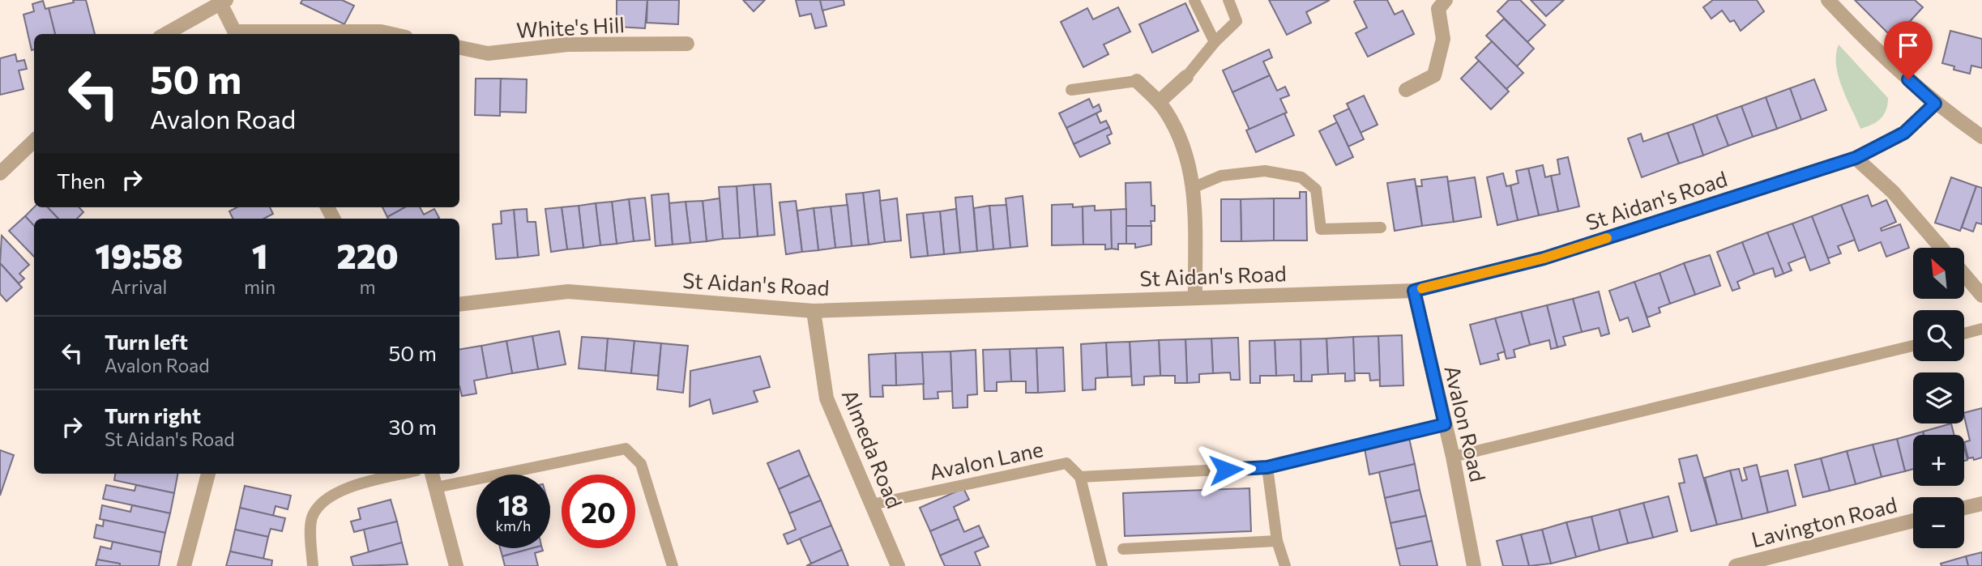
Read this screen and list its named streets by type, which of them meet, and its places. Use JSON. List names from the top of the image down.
{
  "streets": {
    "street": [
      "White's Hill",
      "St Aidan's Road",
      "Avalon Road",
      "Almeda Road",
      "Lavington Road"
    ],
    "lane": ["Avalon Lane"]
  },
  "crossings": [
    ["St Aidan's Road", "Avalon Road"],
    ["St Aidan's Road", "Almeda Road"],
    ["Almeda Road", "Avalon Lane"]
  ],
  "north": "top left",
  "page": {
    "turn": ["50 m", "Avalon Road"],
    "then": "Then",
    "eta": [
      "19:58",
      "Arrival",
      "1",
      "min",
      "220",
      "m"
    ],
    "map_buttons": ["+", "−"],
    "list": [
      {
        "name": "Turn left",
        "note": "Avalon Road",
        "value": "50 m"
      },
      {
        "name": "Turn right",
        "note": "St Aidan's Road",
        "value": "30 m"
      }
    ],
    "speed": "18 km/h",
    "limit": "20"
  }
}
